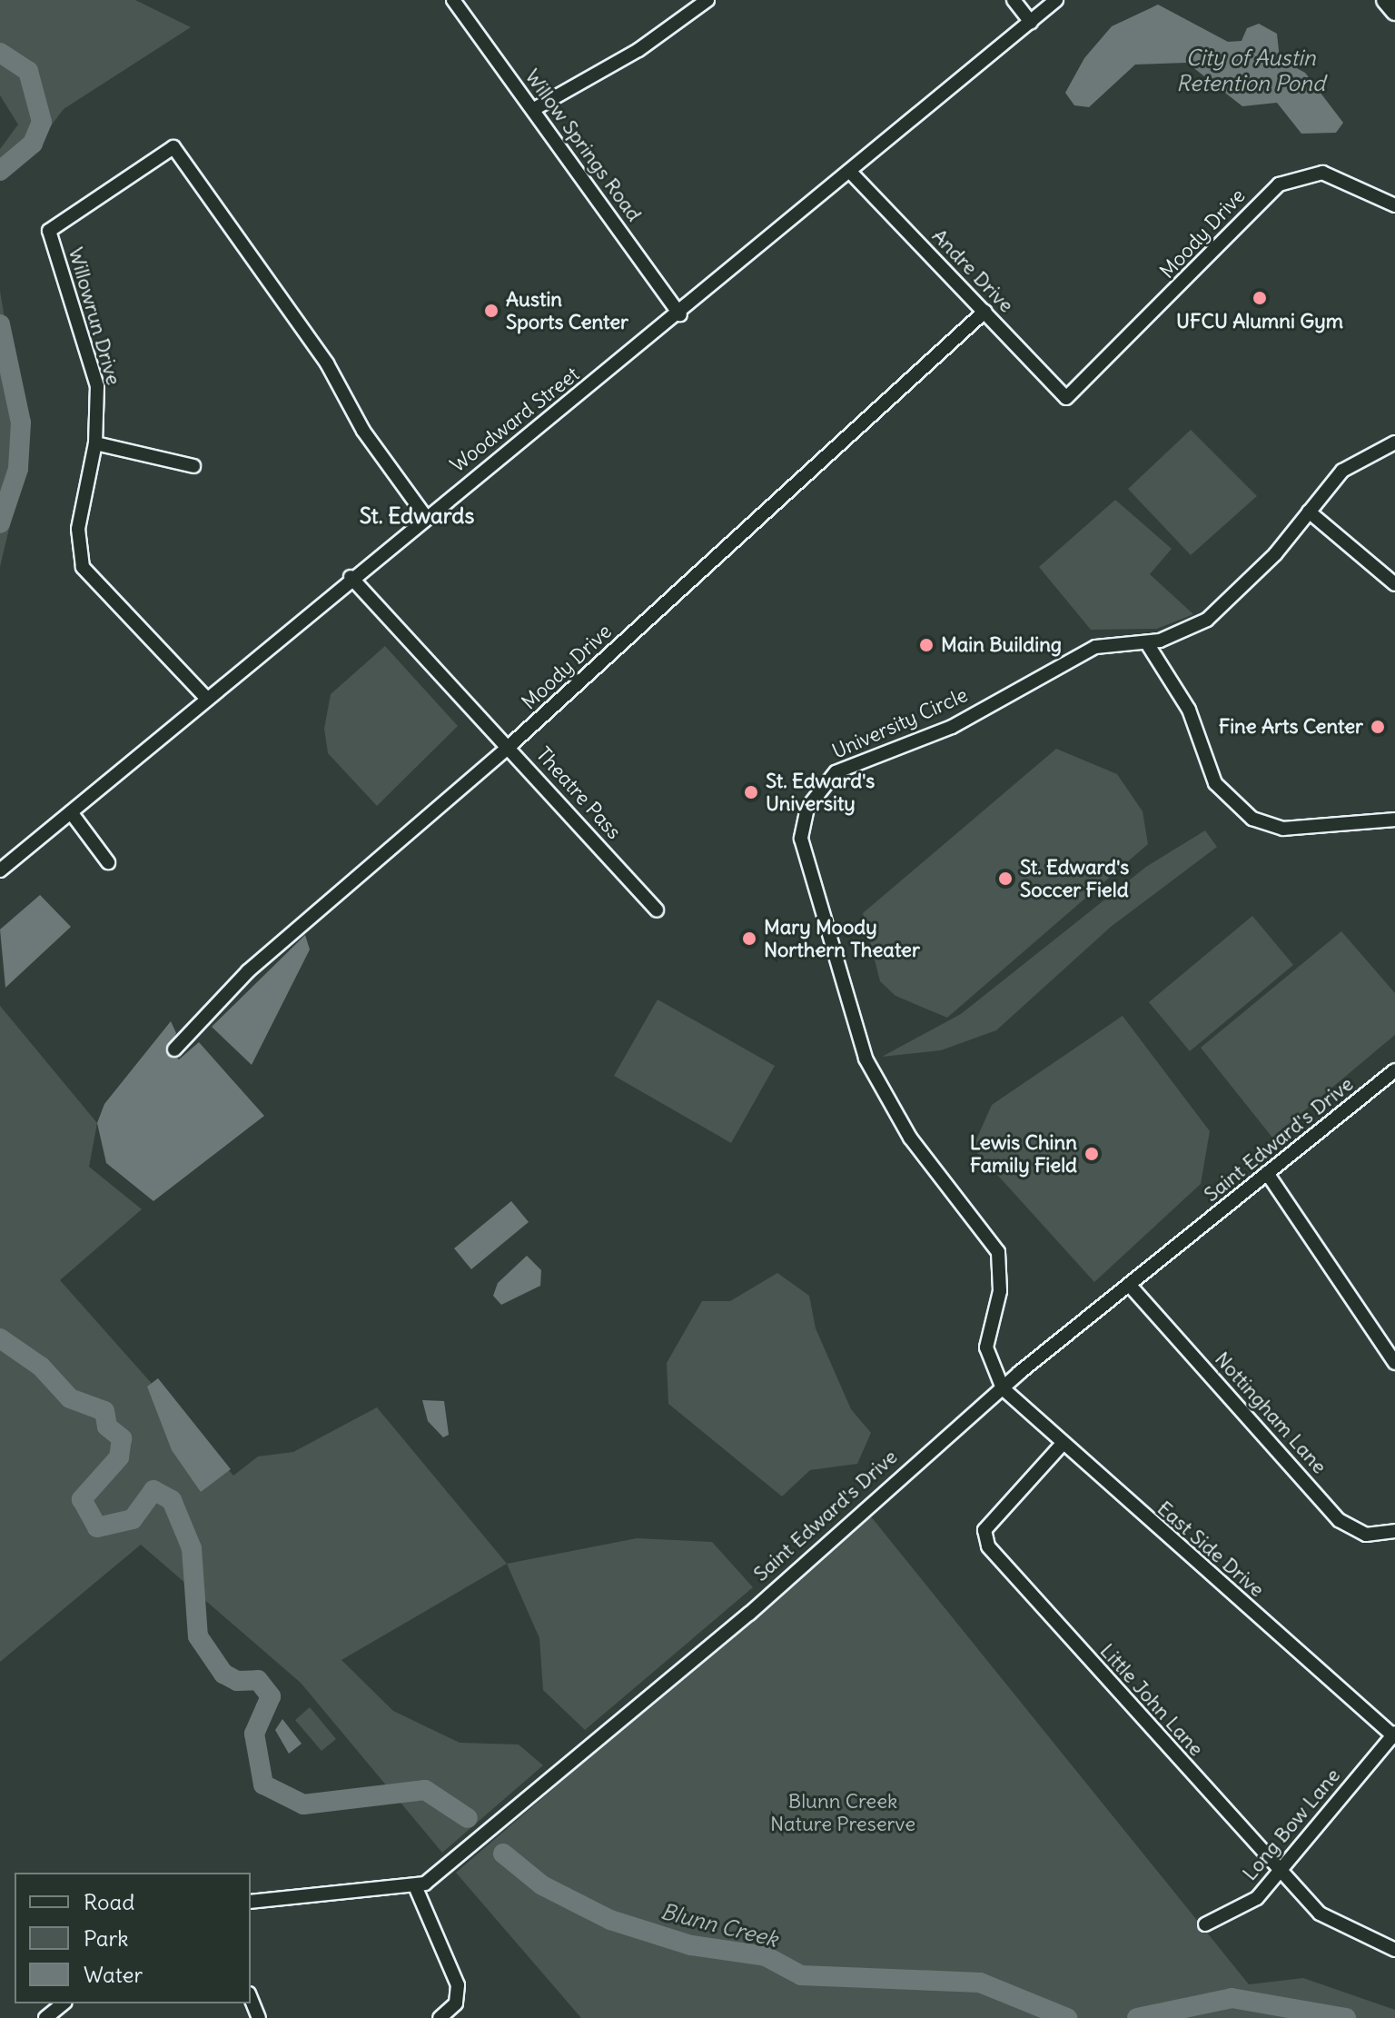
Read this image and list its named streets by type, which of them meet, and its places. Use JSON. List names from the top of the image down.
{
  "streets": {
    "street": [
      "Willow Springs Road",
      "Moody Drive",
      "Andre Drive",
      "Willowrun Drive",
      "Woodward Street",
      "University Circle",
      "Theatre Pass",
      "Saint Edward's Drive",
      "Nottingham Lane",
      "East Side Drive",
      "Little John Lane",
      "Long Bow Lane"
    ]
  },
  "crossings": [
    ["Willow Springs Road", "Woodward Street"],
    ["Moody Drive", "Andre Drive"],
    ["Moody Drive", "Theatre Pass"],
    ["Andre Drive", "Woodward Street"],
    ["Willowrun Drive", "Woodward Street"],
    ["Woodward Street", "Theatre Pass"],
    ["University Circle", "Saint Edward's Drive"],
    ["University Circle", "East Side Drive"],
    ["Saint Edward's Drive", "Nottingham Lane"],
    ["Saint Edward's Drive", "East Side Drive"],
    ["East Side Drive", "Little John Lane"],
    ["East Side Drive", "Long Bow Lane"],
    ["Little John Lane", "Long Bow Lane"]
  ],
  "districts": ["St. Edwards"],
  "water": ["City of Austin Retention Pond", "Blunn Creek"],
  "parks": ["Blunn Creek Nature Preserve"],
  "places": [
    "UFCU Alumni Gym",
    "Austin Sports Center",
    "Main Building",
    "Fine Arts Center",
    "St. Edward's University",
    "St. Edward's Soccer Field",
    "Mary Moody Northern Theater",
    "Lewis Chinn Family Field"
  ],
  "legend": ["Road", "Park", "Water"]
}
